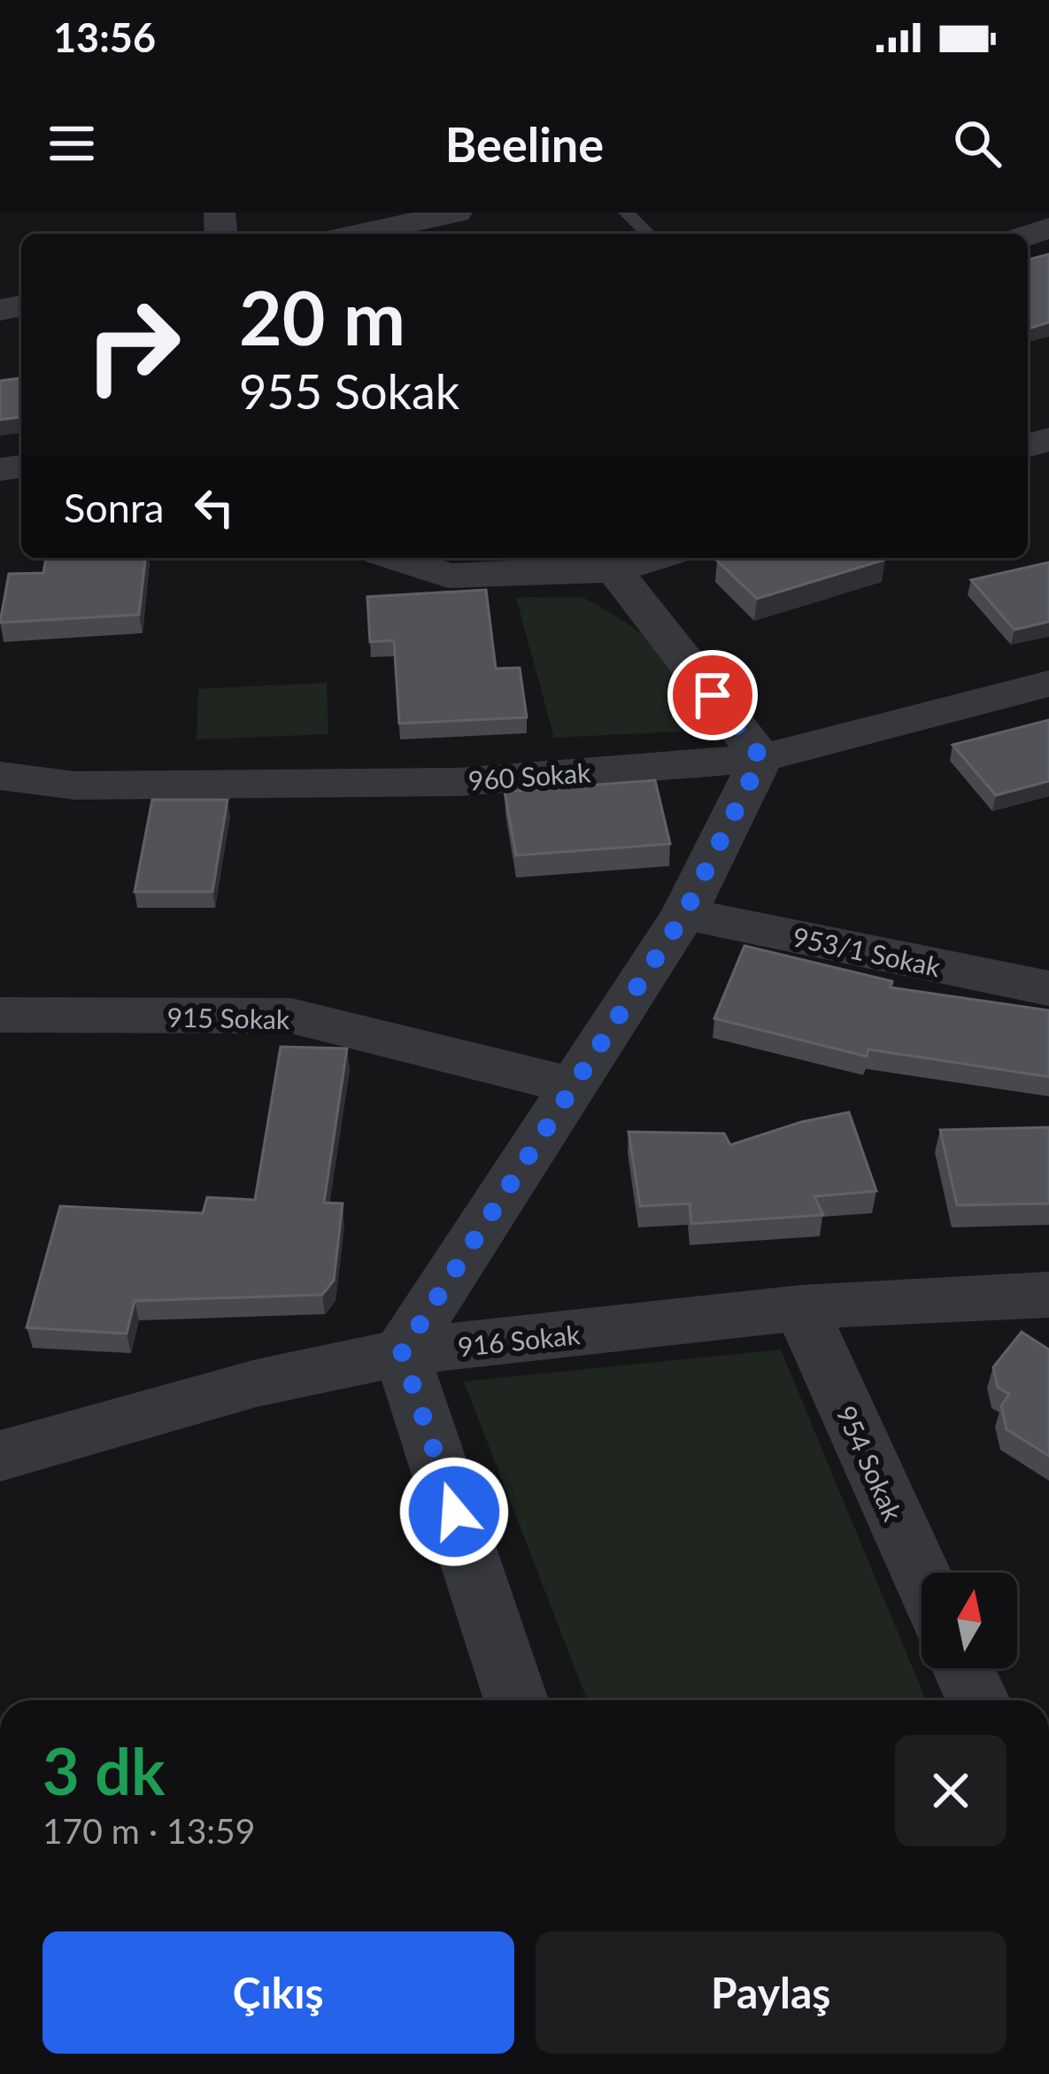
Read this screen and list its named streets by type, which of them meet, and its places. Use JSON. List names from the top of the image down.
{
  "streets": {
    "street": [
      "960 Sokak",
      "953/1 Sokak",
      "915 Sokak",
      "916 Sokak",
      "954 Sokak"
    ]
  },
  "crossings": [
    ["916 Sokak", "954 Sokak"]
  ],
  "north": "top",
  "page": {
    "status": "13:56",
    "header": "Beeline",
    "turn": ["20 m", "955 Sokak"],
    "then": "Sonra",
    "heading": ["3 dk", "170 m · 13:59"],
    "buttons": ["Çıkış", "Paylaş"]
  }
}
